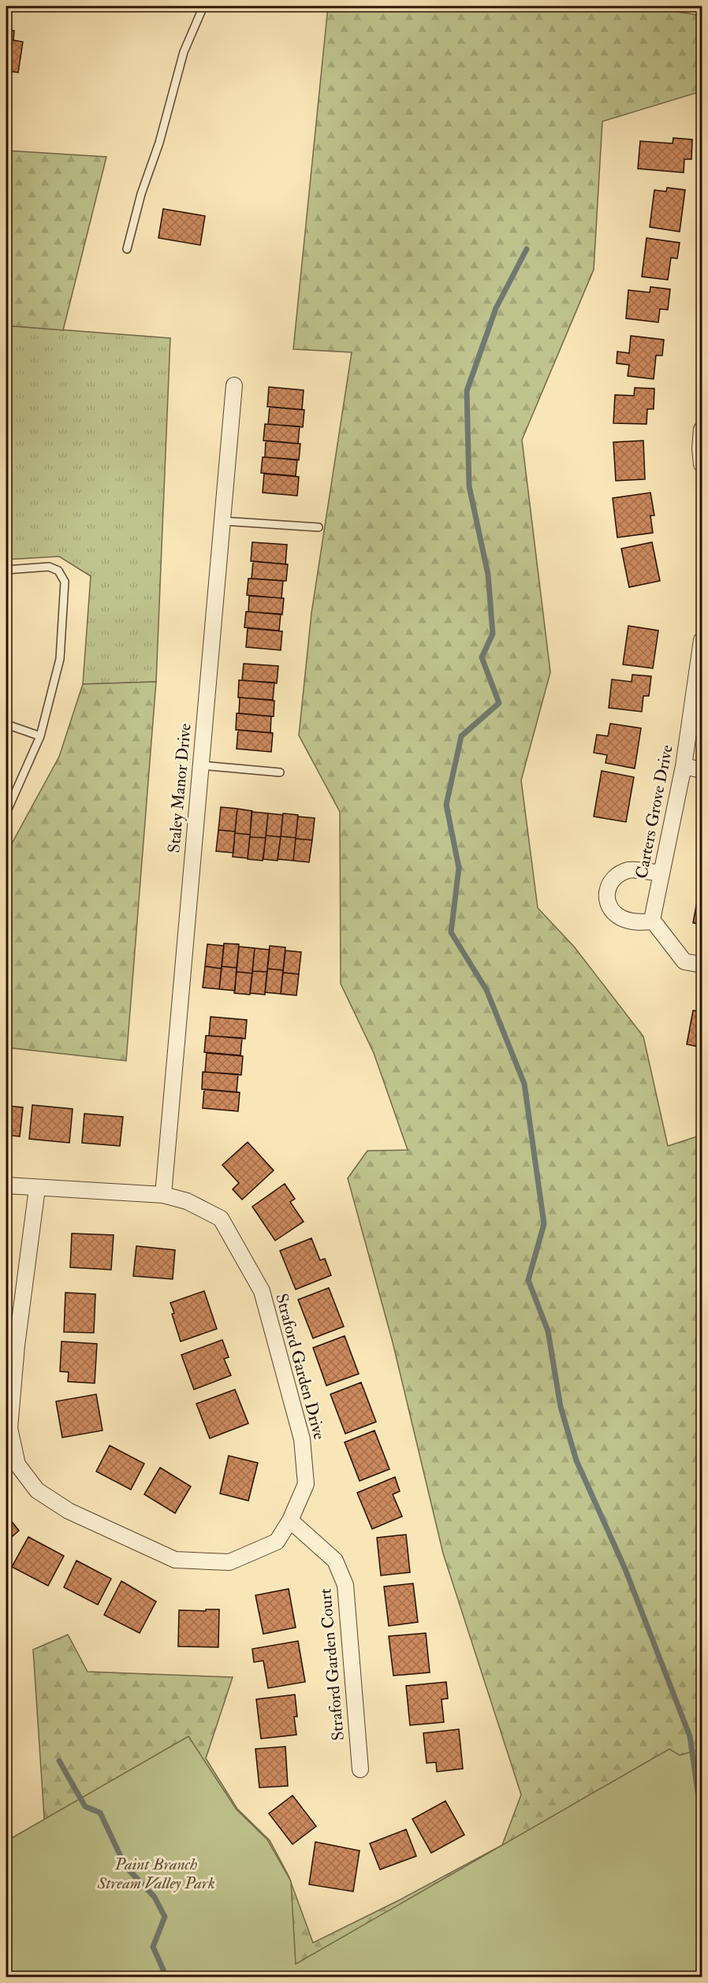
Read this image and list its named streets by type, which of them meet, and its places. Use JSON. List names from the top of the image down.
{
  "streets": {
    "street": [
      "Staley Manor Drive",
      "Carters Grove Drive",
      "Straford Garden Drive",
      "Straford Garden Court"
    ]
  },
  "crossings": [
    ["Staley Manor Drive", "Straford Garden Drive"],
    ["Straford Garden Drive", "Straford Garden Court"]
  ],
  "parks": ["Paint Branch Stream Valley Park"]
}
